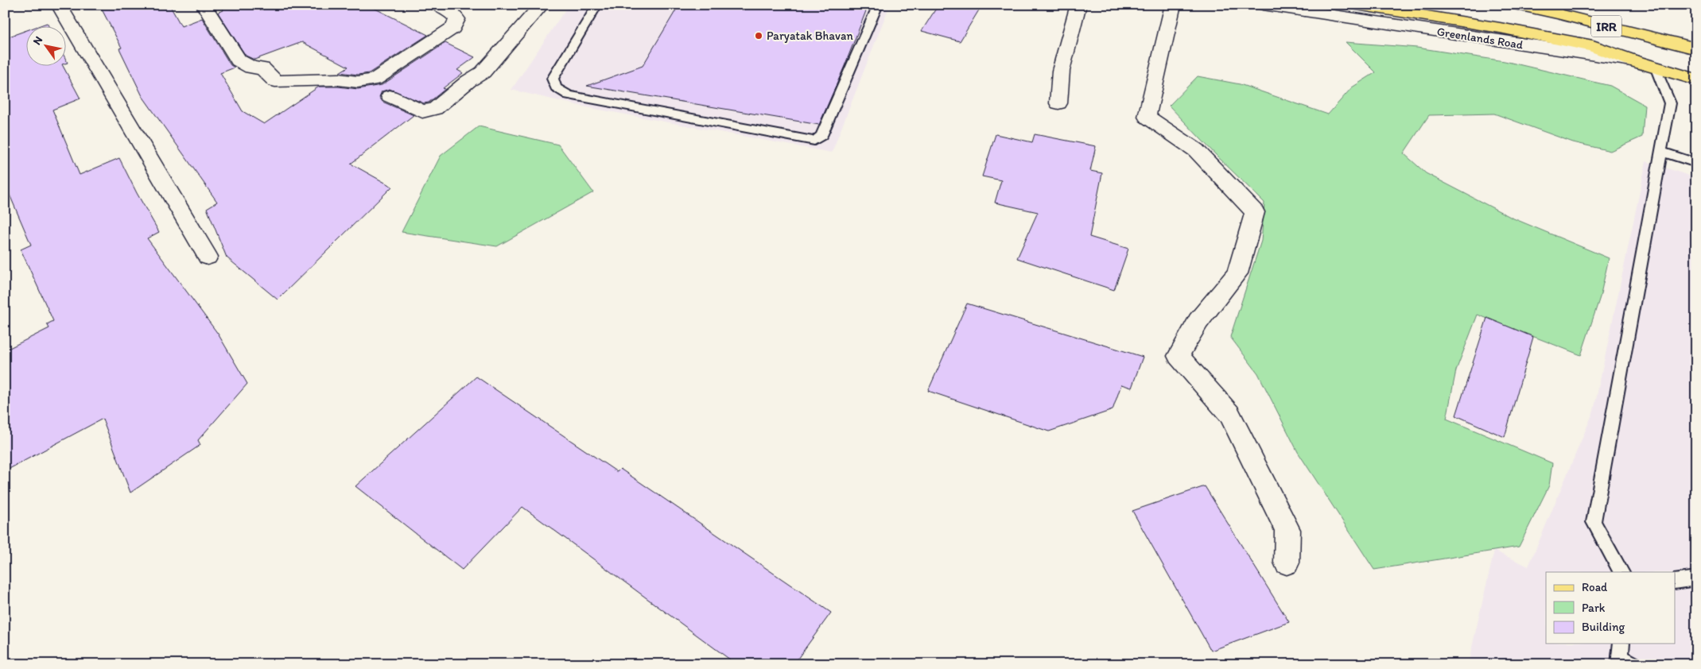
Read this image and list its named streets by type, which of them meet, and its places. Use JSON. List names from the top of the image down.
{
  "streets": {
    "main road": ["IRR", "Greenlands Road"]
  },
  "crossings": [
    ["IRR", "Greenlands Road"]
  ],
  "places": ["Paryatak Bhavan"],
  "legend": ["Road", "Park", "Building"],
  "north": "top left"
}
